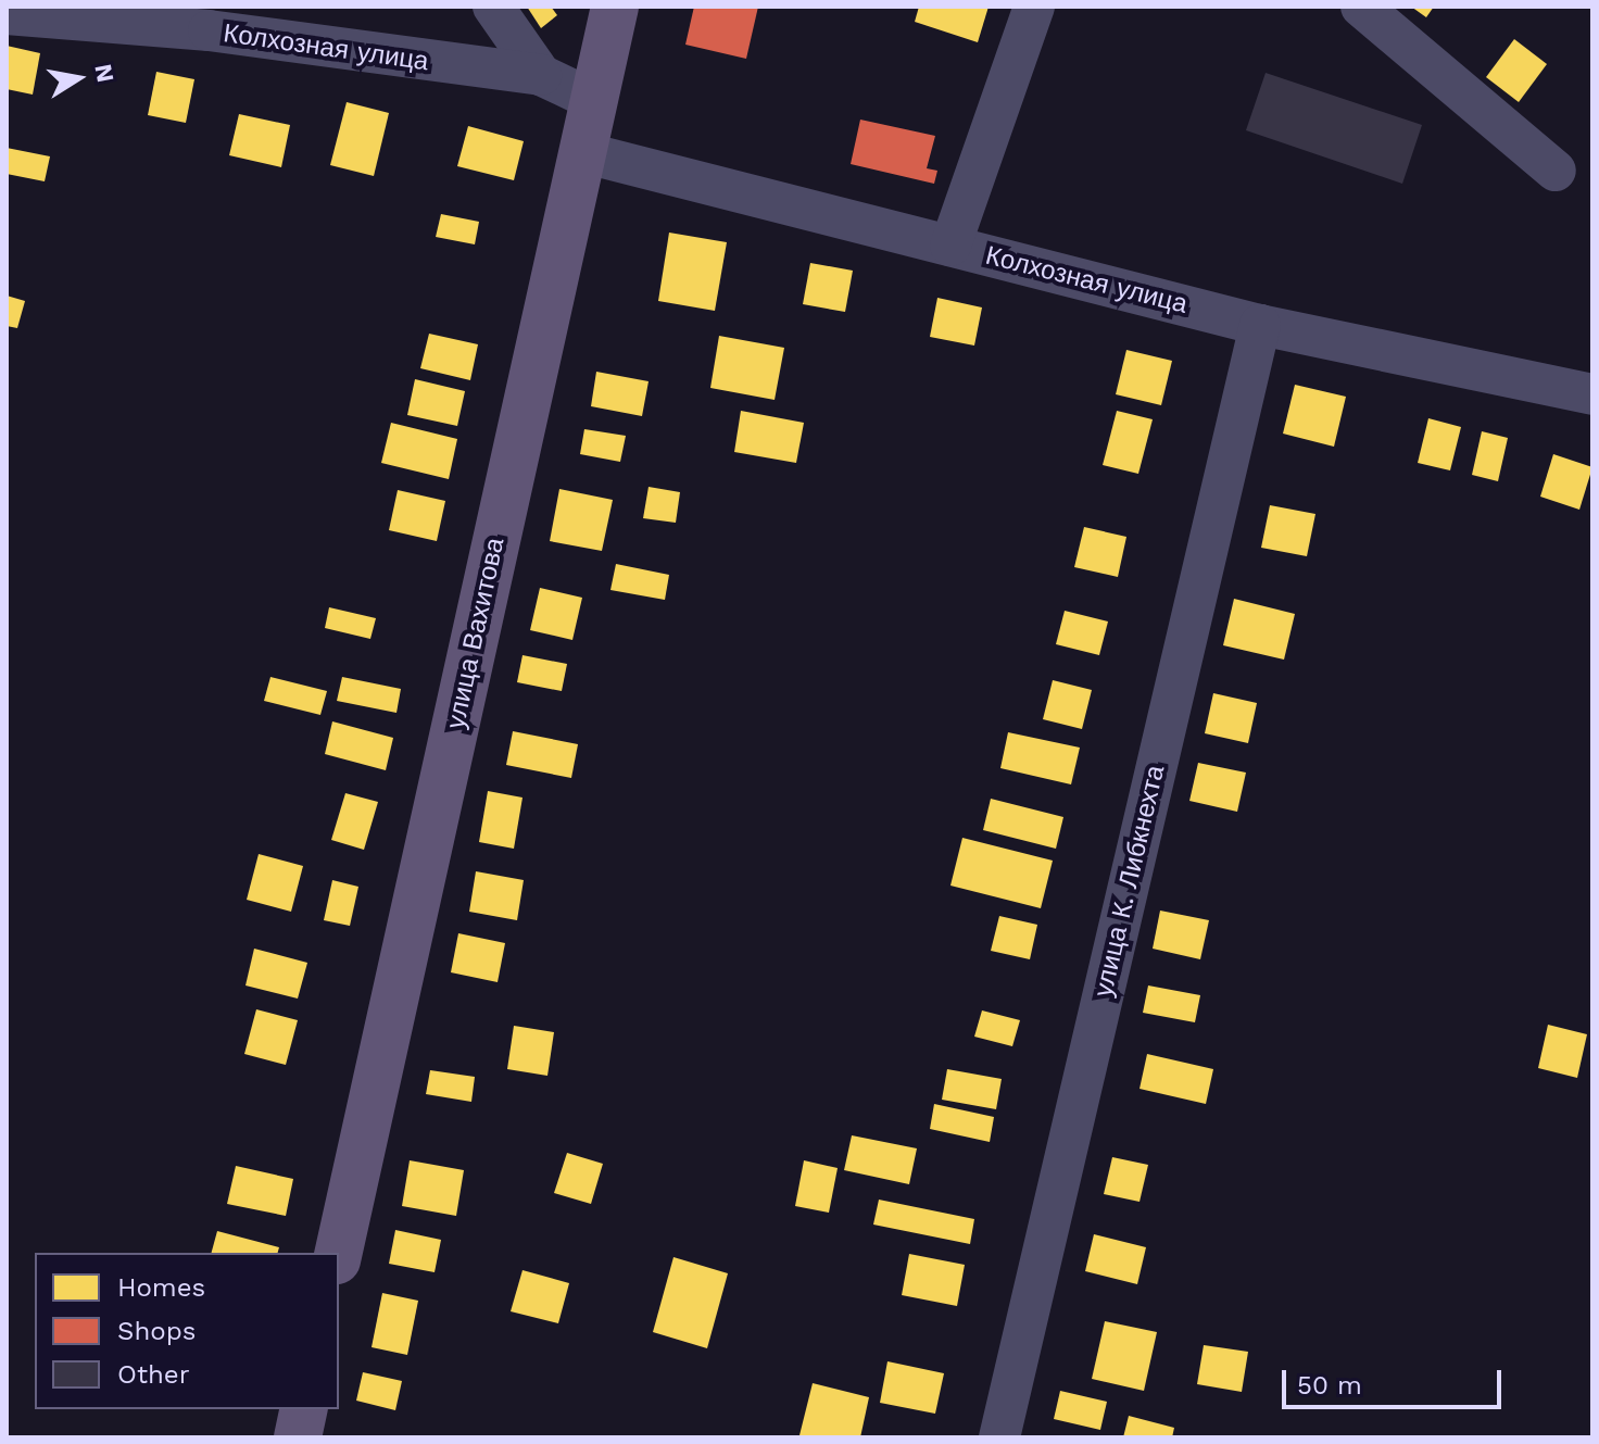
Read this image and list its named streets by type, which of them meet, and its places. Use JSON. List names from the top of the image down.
{
  "streets": {
    "main road": ["улица Вахитова"],
    "street": ["Колхозная улица", "улица К. Либкнехта"]
  },
  "crossings": [
    ["Колхозная улица", "улица Вахитова"],
    ["Колхозная улица", "улица К. Либкнехта"]
  ],
  "legend": ["Homes", "Shops", "Other"],
  "scale_bar": "50 m",
  "north": "right"
}
